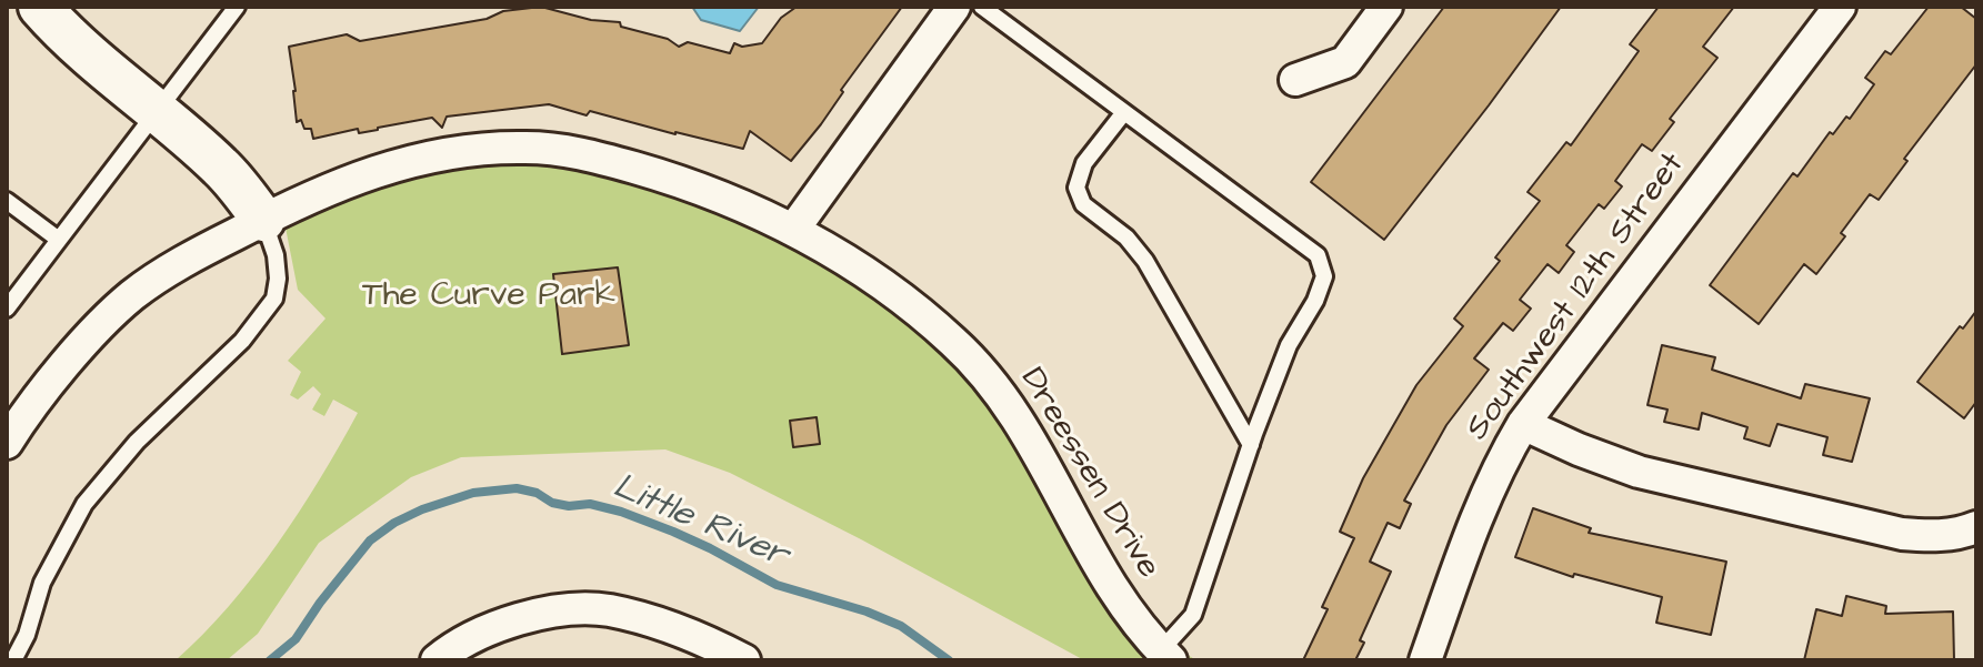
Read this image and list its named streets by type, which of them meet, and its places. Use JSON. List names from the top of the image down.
{
  "streets": {
    "street": ["Southwest 12th Street", "Dreessen Drive"]
  },
  "water": ["Little River"],
  "parks": ["The Curve Park"]
}
